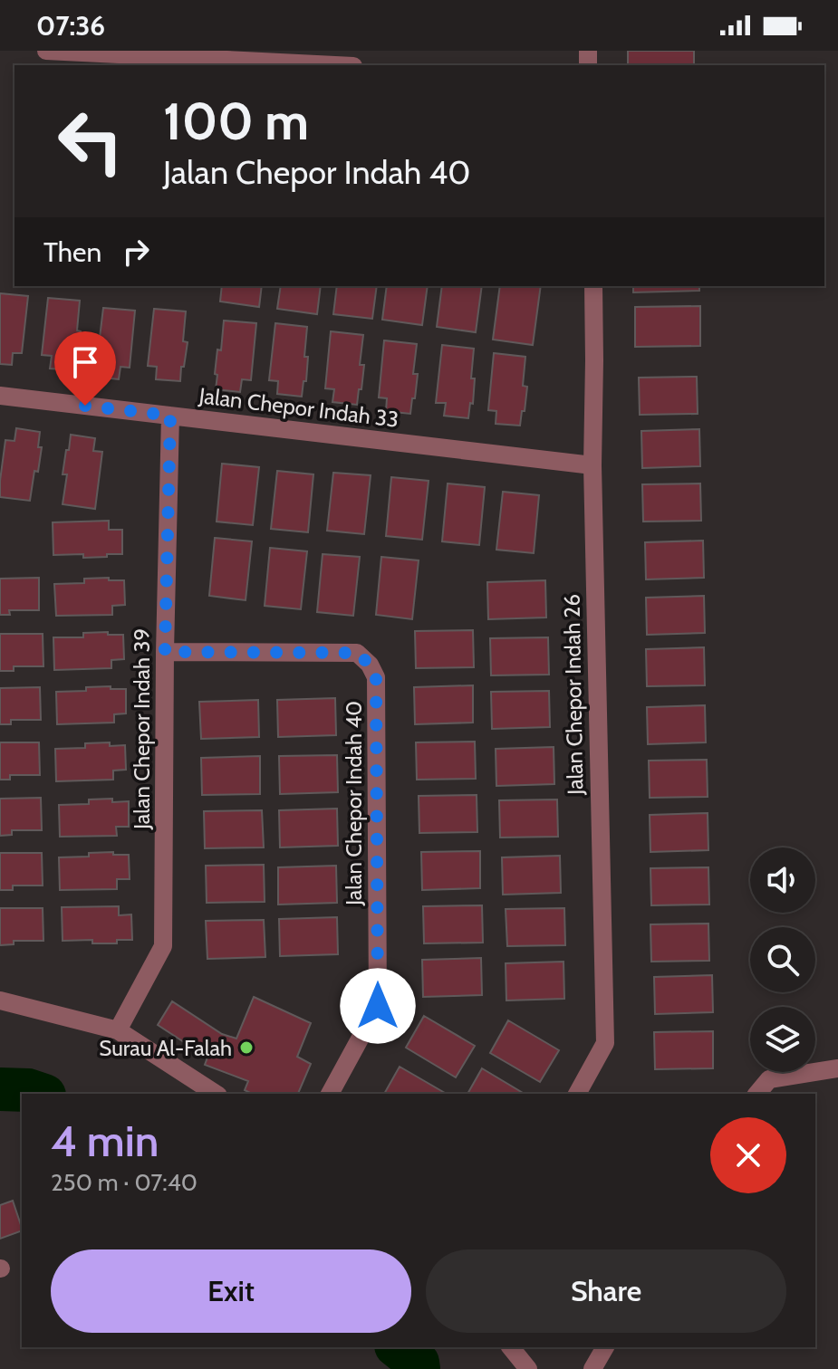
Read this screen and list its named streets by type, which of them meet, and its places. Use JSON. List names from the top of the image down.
{
  "streets": {
    "street": [
      "Jalan Chepor Indah 33",
      "Jalan Chepor Indah 26",
      "Jalan Chepor Indah 39",
      "Jalan Chepor Indah 40"
    ]
  },
  "crossings": [
    ["Jalan Chepor Indah 33", "Jalan Chepor Indah 26"],
    ["Jalan Chepor Indah 33", "Jalan Chepor Indah 39"],
    ["Jalan Chepor Indah 39", "Jalan Chepor Indah 40"]
  ],
  "places": ["Surau Al-Falah"],
  "page": {
    "status": "07:36",
    "turn": ["100 m", "Jalan Chepor Indah 40"],
    "then": "Then",
    "heading": ["4 min", "250 m · 07:40"],
    "buttons": ["Exit", "Share"]
  }
}
